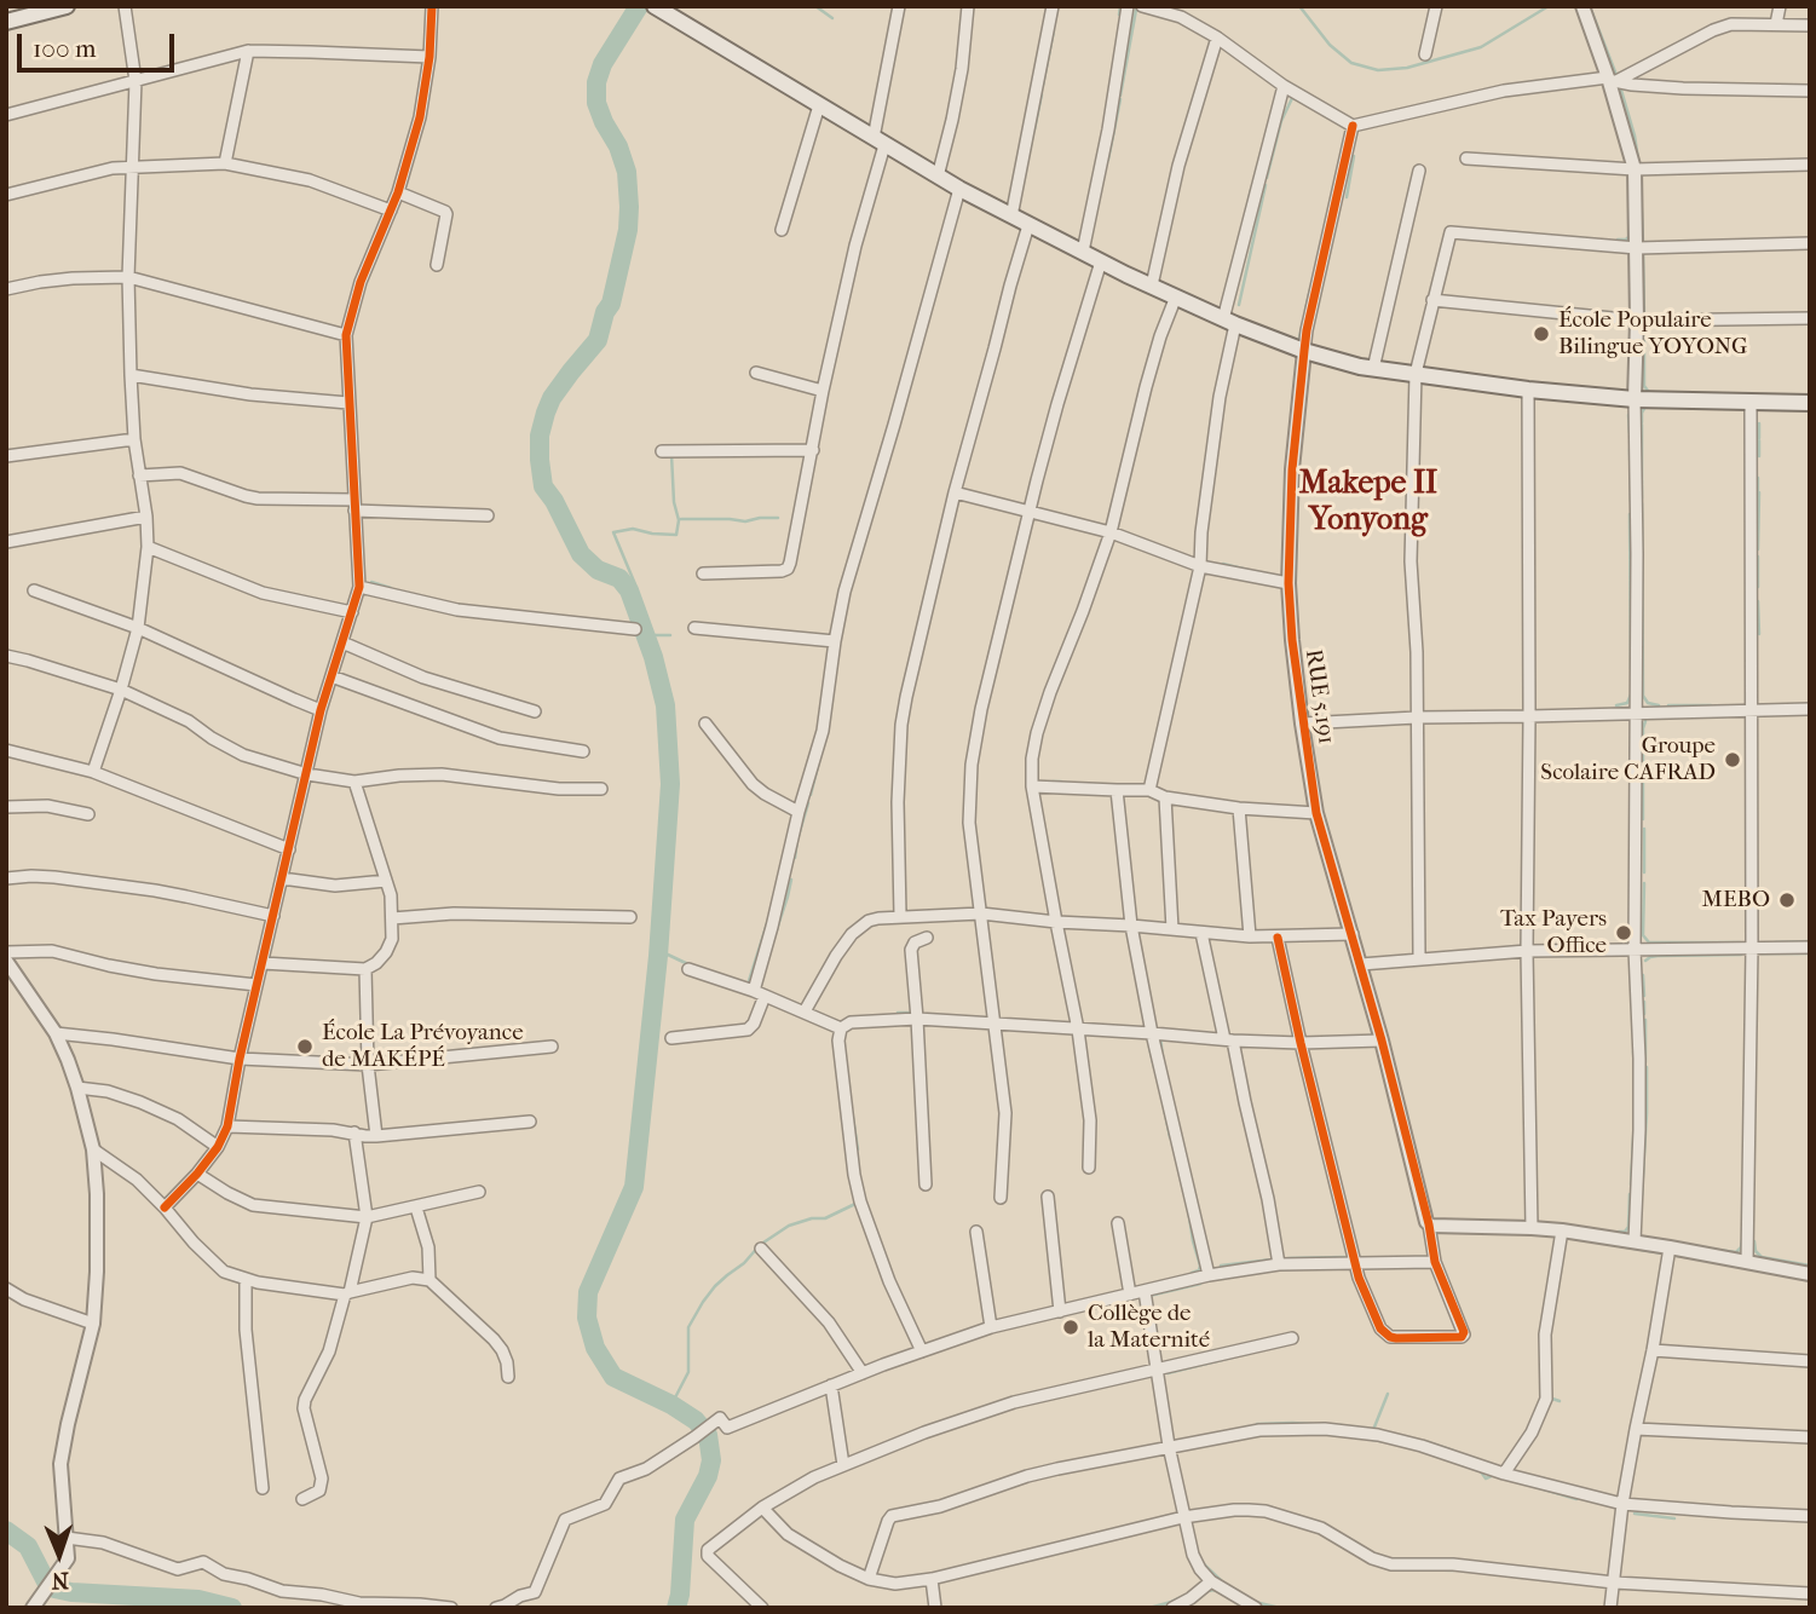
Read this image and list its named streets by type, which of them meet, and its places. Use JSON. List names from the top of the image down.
{
  "streets": {
    "street": ["RUE 5.191"]
  },
  "districts": ["Makepe II Yonyong"],
  "places": [
    "École Populaire Bilingue YOYONG",
    "Groupe Scolaire CAFRAD",
    "MEBO",
    "Tax Payers Office",
    "École La Prévoyance de MAKÉPÉ",
    "Collège de la Maternité"
  ],
  "scale_bar": "100 m",
  "north": "bottom"
}
